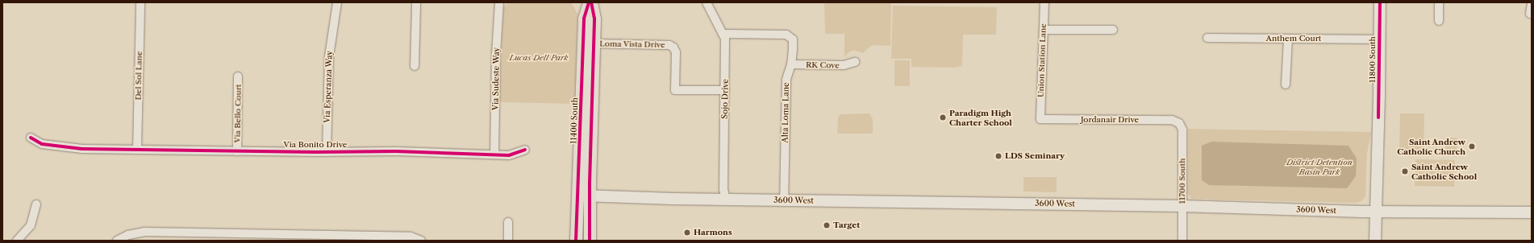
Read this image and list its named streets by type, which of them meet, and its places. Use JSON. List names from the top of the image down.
{
  "streets": {
    "main road": ["11800 South", "11400 South", "3600 West"],
    "street": [
      "Anthem Court",
      "Loma Vista Drive",
      "Union Station Lane",
      "RK Cove",
      "Del Sol Lane",
      "Via Sudeste Way",
      "Via Esperanza Way",
      "Sojo Drive",
      "Alta Loma Lane",
      "Via Bello Court",
      "Jordanair Drive",
      "Via Bonito Drive",
      "11700 South"
    ]
  },
  "crossings": [
    ["Anthem Court", "11800 South"],
    ["Loma Vista Drive", "Sojo Drive"],
    ["Loma Vista Drive", "11400 South"],
    ["11800 South", "3600 West"],
    ["Union Station Lane", "Jordanair Drive"],
    ["RK Cove", "Alta Loma Lane"],
    ["Del Sol Lane", "Via Bonito Drive"],
    ["Via Sudeste Way", "Via Bonito Drive"],
    ["Via Esperanza Way", "Via Bonito Drive"],
    ["Sojo Drive", "Alta Loma Lane"],
    ["Sojo Drive", "3600 West"],
    ["Alta Loma Lane", "3600 West"],
    ["Via Bello Court", "Via Bonito Drive"],
    ["Jordanair Drive", "11700 South"],
    ["11400 South", "3600 West"],
    ["11700 South", "3600 West"]
  ],
  "parks": ["Lucas Dell Park", "District Detention Basin Park"],
  "places": [
    "Paradigm High Charter School",
    "Saint Andrew Catholic Church",
    "LDS Seminary",
    "Saint Andrew Catholic School",
    "Target",
    "Harmons"
  ]
}
